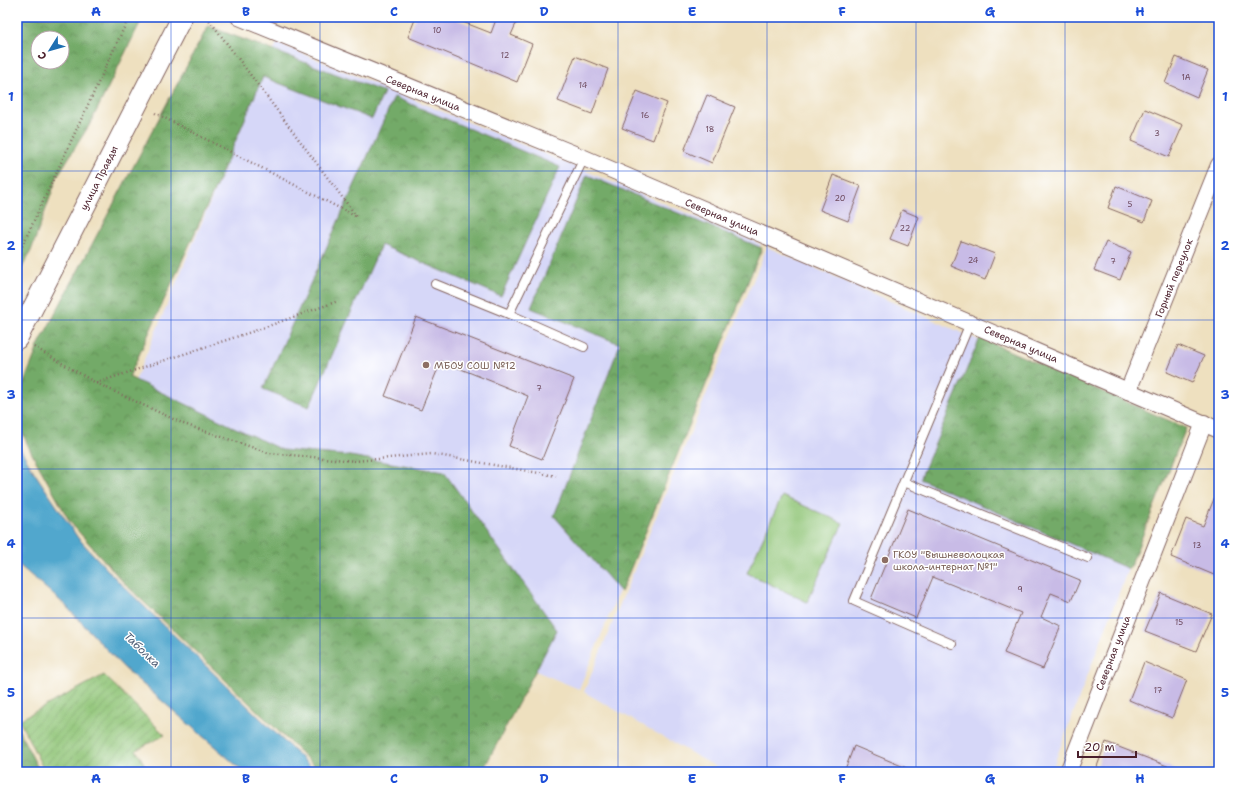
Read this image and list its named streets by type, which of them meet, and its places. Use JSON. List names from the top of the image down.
{
  "streets": {
    "street": ["Северная улица", "улица Правды", "Горный переулок"]
  },
  "crossings": [
    ["Северная улица", "Горный переулок"]
  ],
  "water": ["Таболка"],
  "places": ["МБОУ СОШ №12", "ГКОУ \"Вышневолоцкая школа-интернат №1\""],
  "house_numbers": [
    "10",
    "12",
    "1А",
    "14",
    "16",
    "18",
    "3",
    "20",
    "5",
    "22",
    "24",
    "7",
    "7",
    "13",
    "9",
    "15",
    "17"
  ],
  "scale_bar": "20 m",
  "north": "bottom left",
  "grid": {
    "columns": [
      "A",
      "B",
      "C",
      "D",
      "E",
      "F",
      "G",
      "H"
    ],
    "rows": [
      "1",
      "2",
      "3",
      "4",
      "5"
    ]
  }
}
